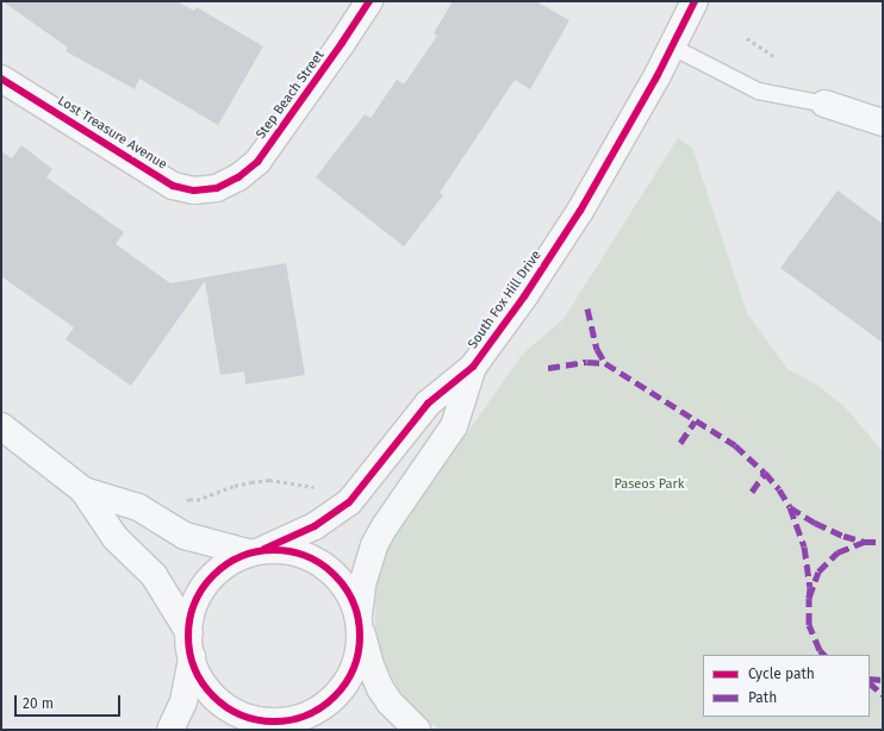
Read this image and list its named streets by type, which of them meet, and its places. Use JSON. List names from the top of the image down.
{
  "streets": {
    "street": ["Step Beach Street", "Lost Treasure Avenue", "South Fox Hill Drive"]
  },
  "crossings": [
    ["Step Beach Street", "Lost Treasure Avenue"]
  ],
  "parks": ["Paseos Park"],
  "legend": ["Cycle path", "Path"],
  "scale_bar": "20 m"
}
